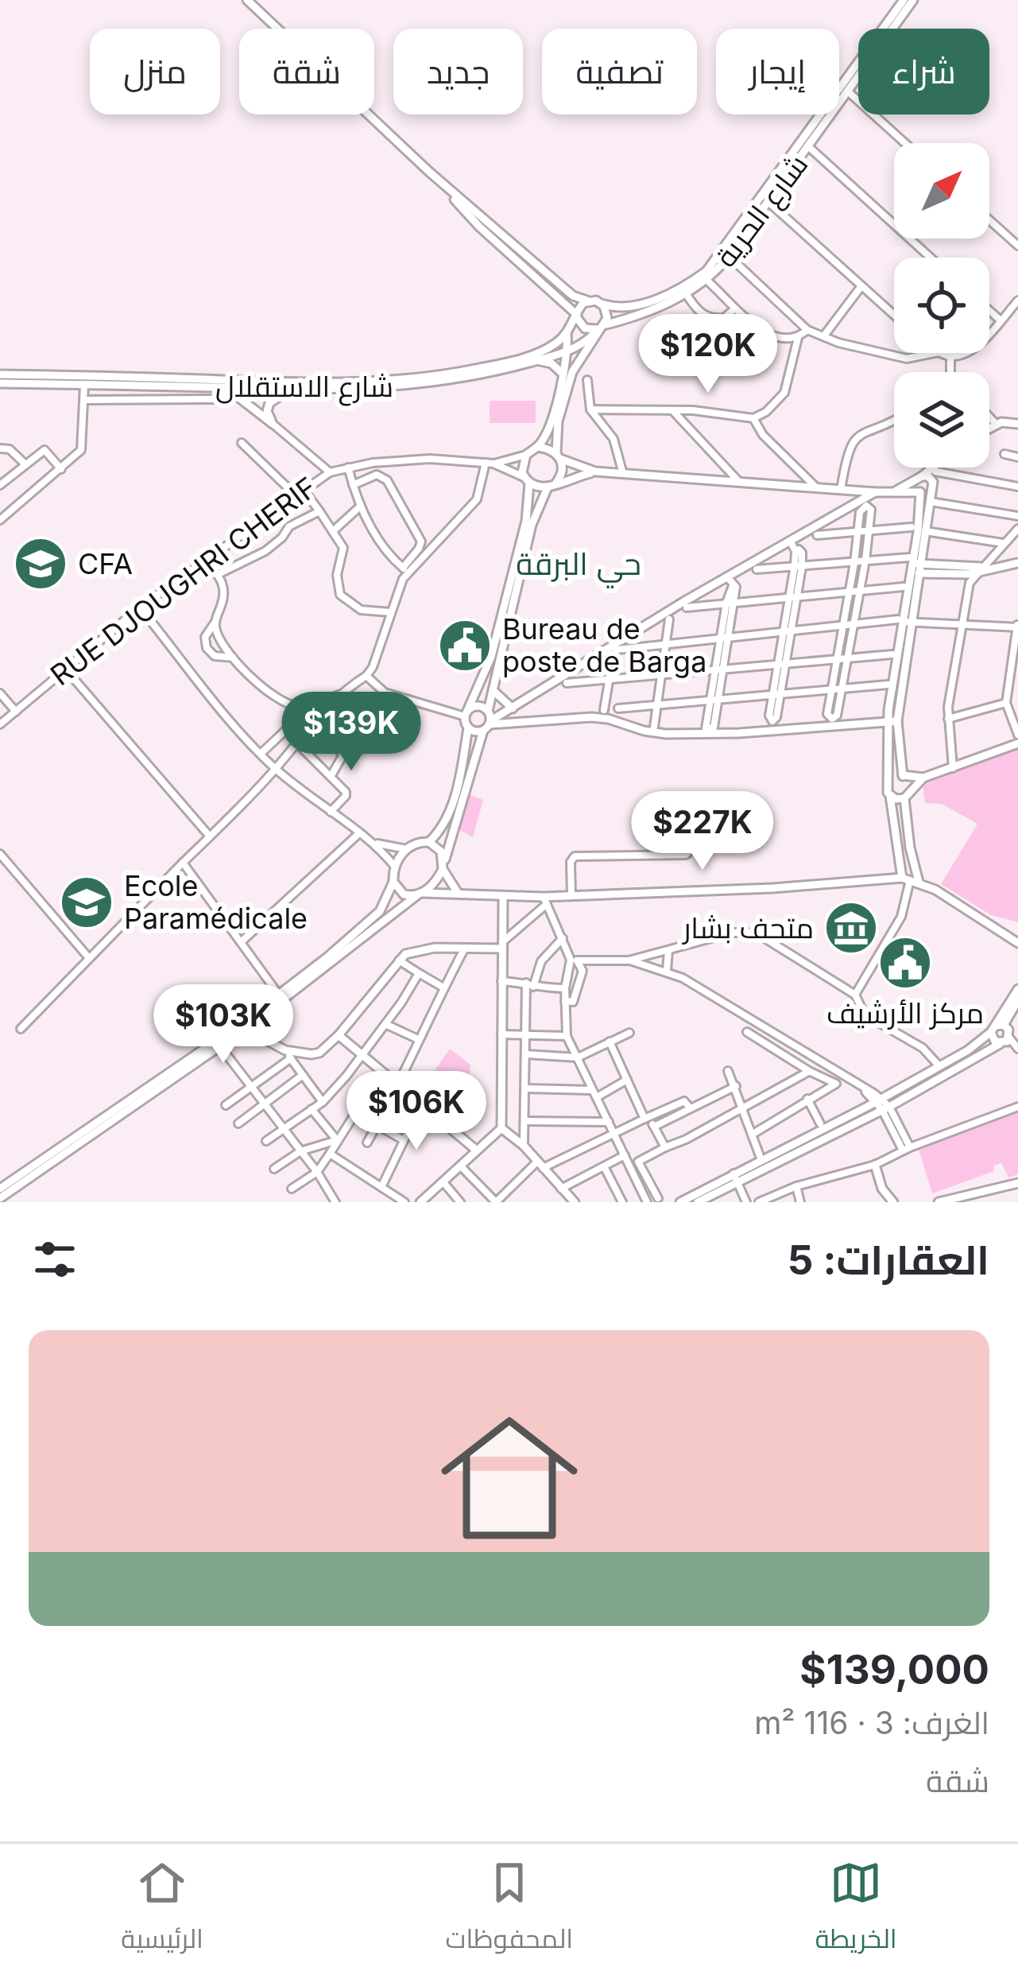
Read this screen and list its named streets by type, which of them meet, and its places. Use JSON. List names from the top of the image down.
{
  "streets": {
    "main road": ["شارع الحرية", "شارع الاستقلال"],
    "street": ["RUE DJOUGHRI CHERIF"]
  },
  "crossings": [
    ["شارع الحرية", "شارع الاستقلال"]
  ],
  "districts": ["حي البرقة"],
  "places": {
    "school or university": ["CFA", "Ecole Paramédicale"],
    "public building": ["Bureau de poste de Barga", "مركز الأرشيف"],
    "museum": ["متحف بشار"]
  },
  "north": "top right",
  "page": {
    "chip": [
      "شراء",
      "إيجار",
      "تصفية",
      "جديد",
      "شقة",
      "منزل"
    ],
    "price": [
      "$120K",
      "$139K",
      "$227K",
      "$103K",
      "$106K"
    ],
    "heading": "العقارات: 5",
    "list": [
      {
        "name": "$139,000",
        "note": "الغرف: 3 · 116 m² · شقة"
      }
    ],
    "tabs": ["الخريطة", "المحفوظات", "الرئيسية"]
  }
}
